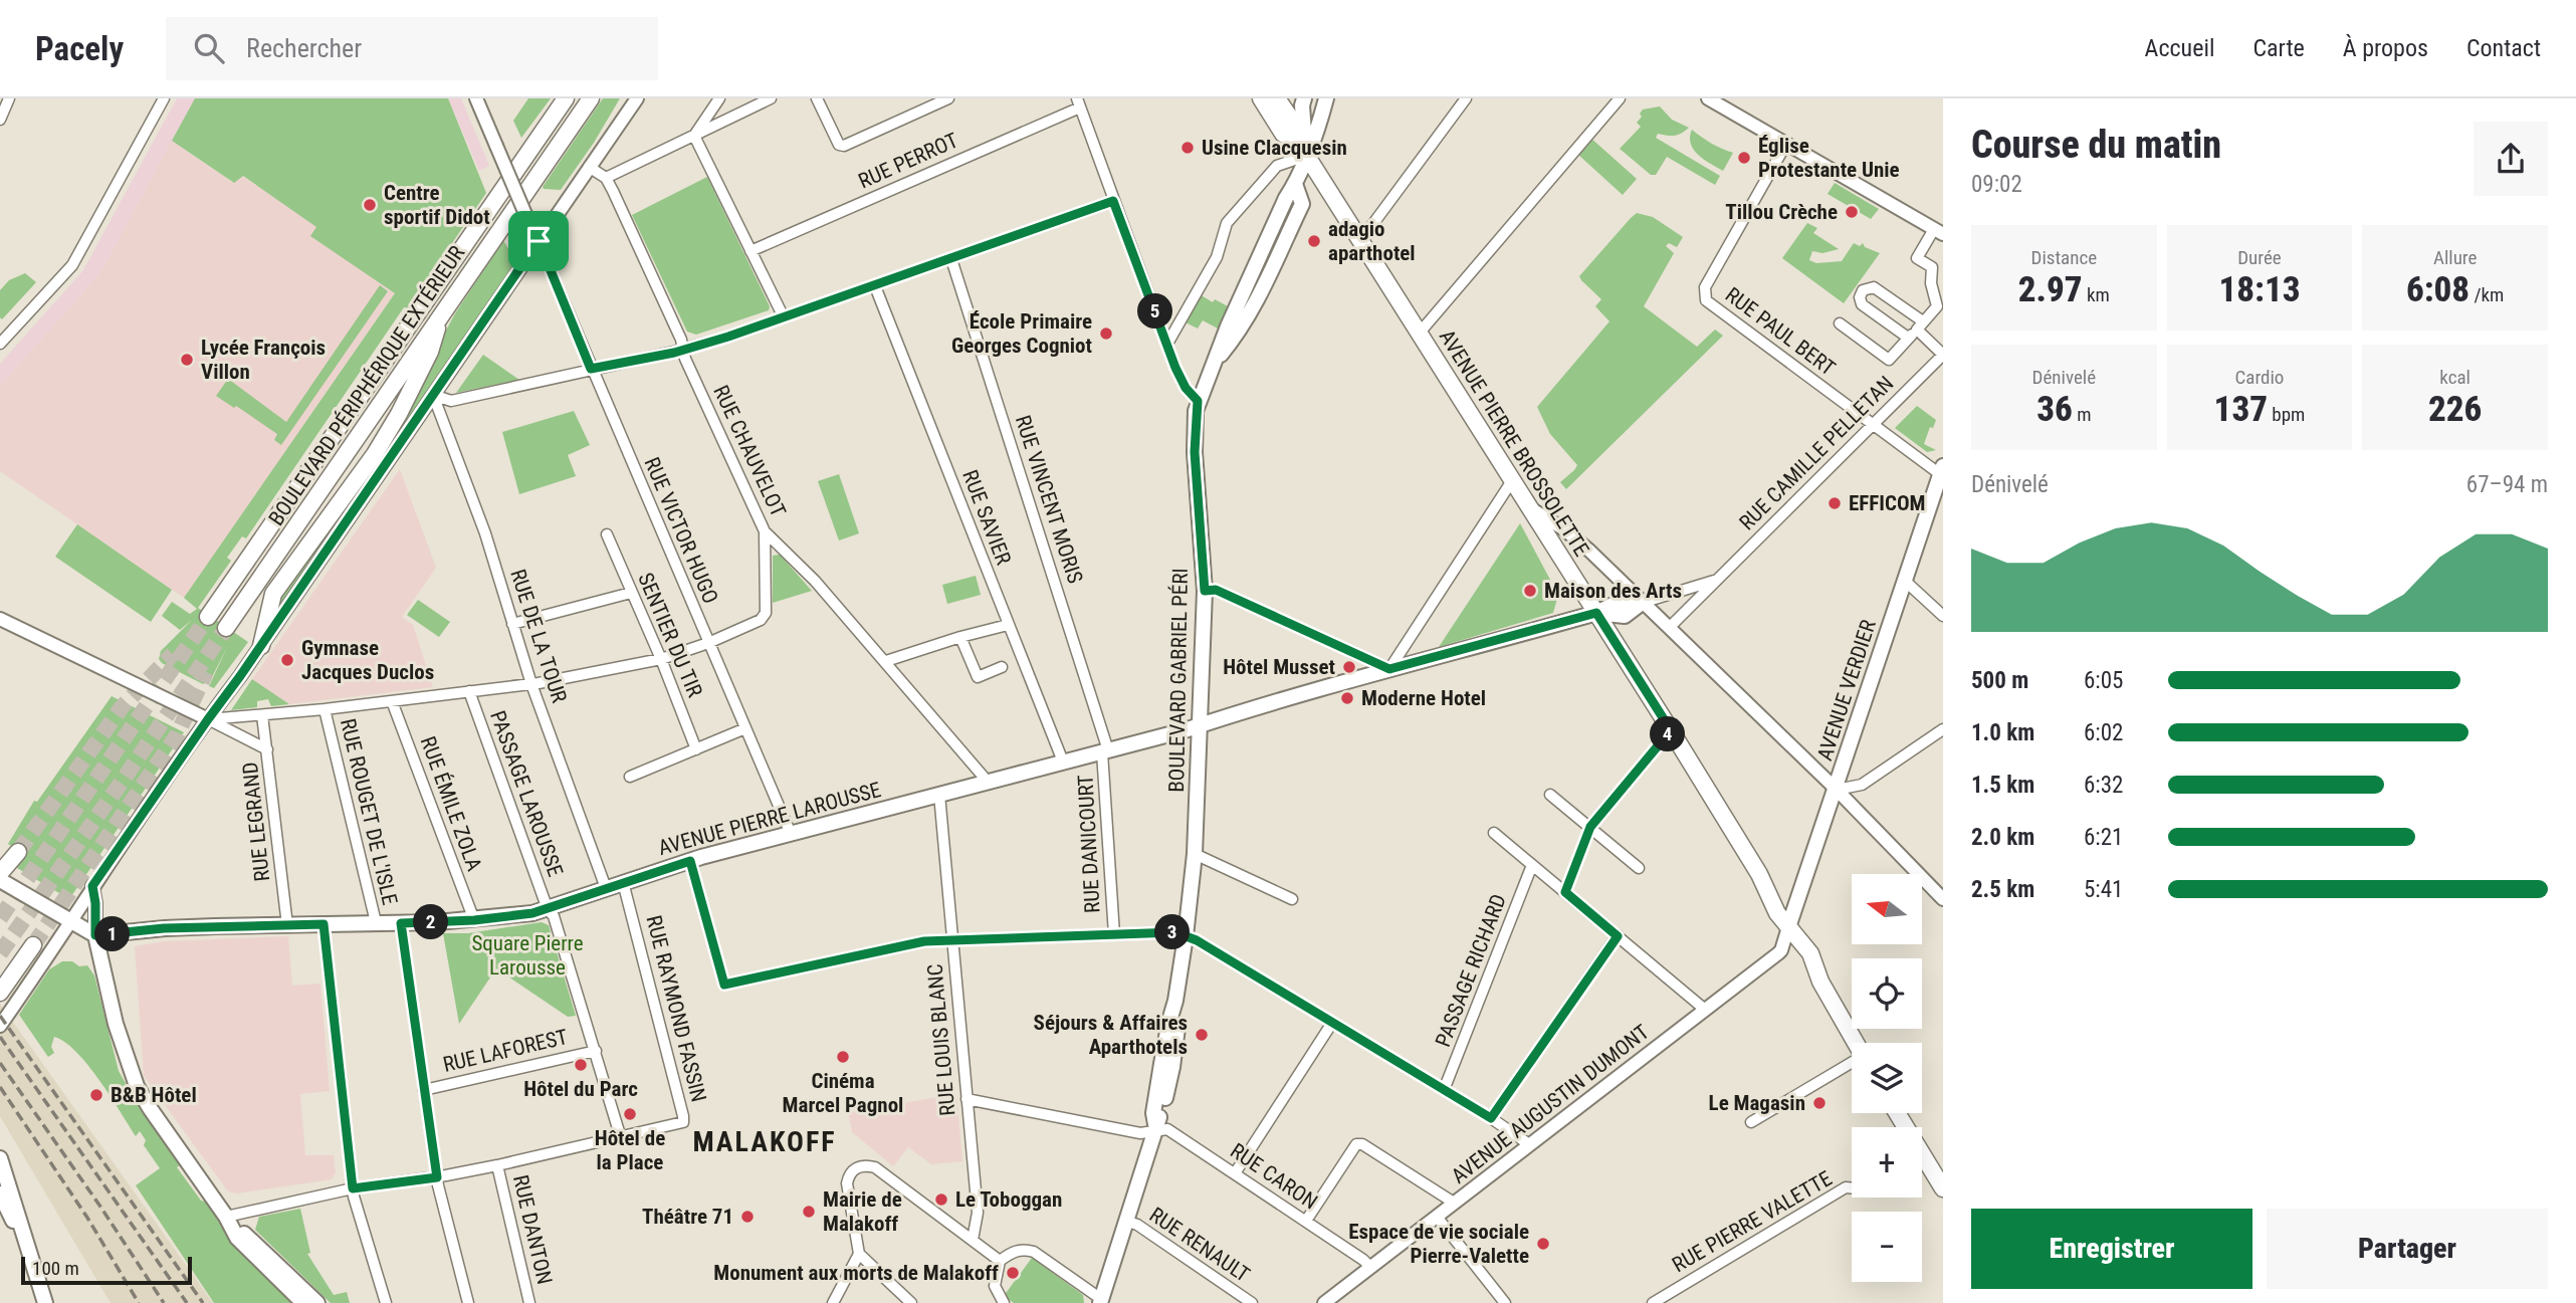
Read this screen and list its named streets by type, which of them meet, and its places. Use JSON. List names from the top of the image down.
{
  "streets": {
    "main road": [
      "BOULEVARD PÉRIPHÉRIQUE EXTÉRIEUR",
      "AVENUE PIERRE BROSSOLETTE",
      "BOULEVARD GABRIEL PÉRI",
      "AVENUE VERDIER",
      "AVENUE PIERRE LAROUSSE"
    ],
    "street": [
      "RUE PERROT",
      "RUE PAUL BERT",
      "RUE CHAUVELOT",
      "RUE CAMILLE PELLETAN",
      "RUE VINCENT MORIS",
      "RUE SAVIER",
      "RUE VICTOR HUGO",
      "SENTIER DU TIR",
      "RUE DE LA TOUR",
      "PASSAGE LAROUSSE",
      "RUE ÉMILE ZOLA",
      "RUE ROUGET DE L'ISLE",
      "RUE LEGRAND",
      "RUE DANICOURT",
      "PASSAGE RICHARD",
      "RUE RAYMOND FASSIN",
      "RUE LOUIS BLANC",
      "RUE LAFOREST",
      "AVENUE AUGUSTIN DUMONT",
      "RUE CARON",
      "RUE PIERRE VALETTE",
      "RUE DANTON",
      "RUE RENAULT"
    ]
  },
  "crossings": [
    ["RUE PAUL BERT", "RUE CAMILLE PELLETAN"],
    ["RUE PAUL BERT", "AVENUE VERDIER"],
    ["AVENUE PIERRE BROSSOLETTE", "BOULEVARD GABRIEL PÉRI"],
    ["AVENUE PIERRE BROSSOLETTE", "AVENUE VERDIER"],
    ["AVENUE PIERRE BROSSOLETTE", "AVENUE PIERRE LAROUSSE"],
    ["AVENUE PIERRE BROSSOLETTE", "AVENUE AUGUSTIN DUMONT"],
    ["RUE CHAUVELOT", "AVENUE PIERRE LAROUSSE"],
    ["RUE CAMILLE PELLETAN", "AVENUE PIERRE LAROUSSE"],
    ["RUE VINCENT MORIS", "AVENUE PIERRE LAROUSSE"],
    ["RUE VINCENT MORIS", "RUE DANICOURT"],
    ["RUE SAVIER", "AVENUE PIERRE LAROUSSE"],
    ["RUE VICTOR HUGO", "AVENUE PIERRE LAROUSSE"],
    ["RUE DE LA TOUR", "AVENUE PIERRE LAROUSSE"],
    ["BOULEVARD GABRIEL PÉRI", "AVENUE PIERRE LAROUSSE"],
    ["BOULEVARD GABRIEL PÉRI", "RUE CARON"],
    ["BOULEVARD GABRIEL PÉRI", "RUE RENAULT"],
    ["AVENUE VERDIER", "AVENUE AUGUSTIN DUMONT"],
    ["PASSAGE LAROUSSE", "AVENUE PIERRE LAROUSSE"],
    ["PASSAGE LAROUSSE", "RUE RAYMOND FASSIN"],
    ["PASSAGE LAROUSSE", "RUE LAFOREST"],
    ["RUE ÉMILE ZOLA", "AVENUE PIERRE LAROUSSE"],
    ["RUE ROUGET DE L'ISLE", "AVENUE PIERRE LAROUSSE"],
    ["AVENUE PIERRE LAROUSSE", "RUE LEGRAND"],
    ["AVENUE PIERRE LAROUSSE", "RUE DANICOURT"],
    ["AVENUE PIERRE LAROUSSE", "RUE RAYMOND FASSIN"],
    ["AVENUE PIERRE LAROUSSE", "RUE LOUIS BLANC"],
    ["RUE LOUIS BLANC", "RUE CARON"],
    ["AVENUE AUGUSTIN DUMONT", "RUE CARON"]
  ],
  "districts": ["MALAKOFF"],
  "parks": ["Square Pierre Larousse"],
  "places": [
    "Usine Clacquesin",
    "Église Protestante Unie",
    "Centre sportif Didot",
    "Tillou Crèche",
    "adagio aparthotel",
    "École Primaire Georges Cogniot",
    "Lycée François Villon",
    "EFFICOM",
    "Maison des Arts",
    "Gymnase Jacques Duclos",
    "Hôtel Musset",
    "Moderne Hotel",
    "Séjours & Affaires Aparthotels",
    "Cinéma Marcel Pagnol",
    "Hôtel du Parc",
    "B&B Hôtel",
    "Le Magasin",
    "Hôtel de la Place",
    "Le Toboggan",
    "Mairie de Malakoff",
    "Théâtre 71",
    "Espace de vie sociale Pierre-Valette",
    "Monument aux morts de Malakoff"
  ],
  "scale_bar": "100 m",
  "north": "left",
  "page": {
    "header": "Pacely",
    "search": "Rechercher",
    "nav": [
      "Accueil",
      "Carte",
      "À propos",
      "Contact"
    ],
    "heading": ["Course du matin", "09:02"],
    "stats": [
      ["Distance", "2.97 km"],
      ["Durée", "18:13"],
      ["Allure", "6:08 /km"],
      ["Dénivelé", "36 m"],
      ["Cardio", "137 bpm"],
      ["kcal", "226"]
    ],
    "pins": [
      "5",
      "4",
      "2",
      "3",
      "1"
    ],
    "chart": ["Dénivelé", "67–94 m"],
    "list": [
      {
        "name": "500 m",
        "note": "6:05"
      },
      {
        "name": "1.0 km",
        "note": "6:02"
      },
      {
        "name": "1.5 km",
        "note": "6:32"
      },
      {
        "name": "2.0 km",
        "note": "6:21"
      },
      {
        "name": "2.5 km",
        "note": "5:41"
      }
    ],
    "map_buttons": ["+", "−"],
    "buttons": ["Enregistrer", "Partager"],
    "scale": "100 m"
  }
}
